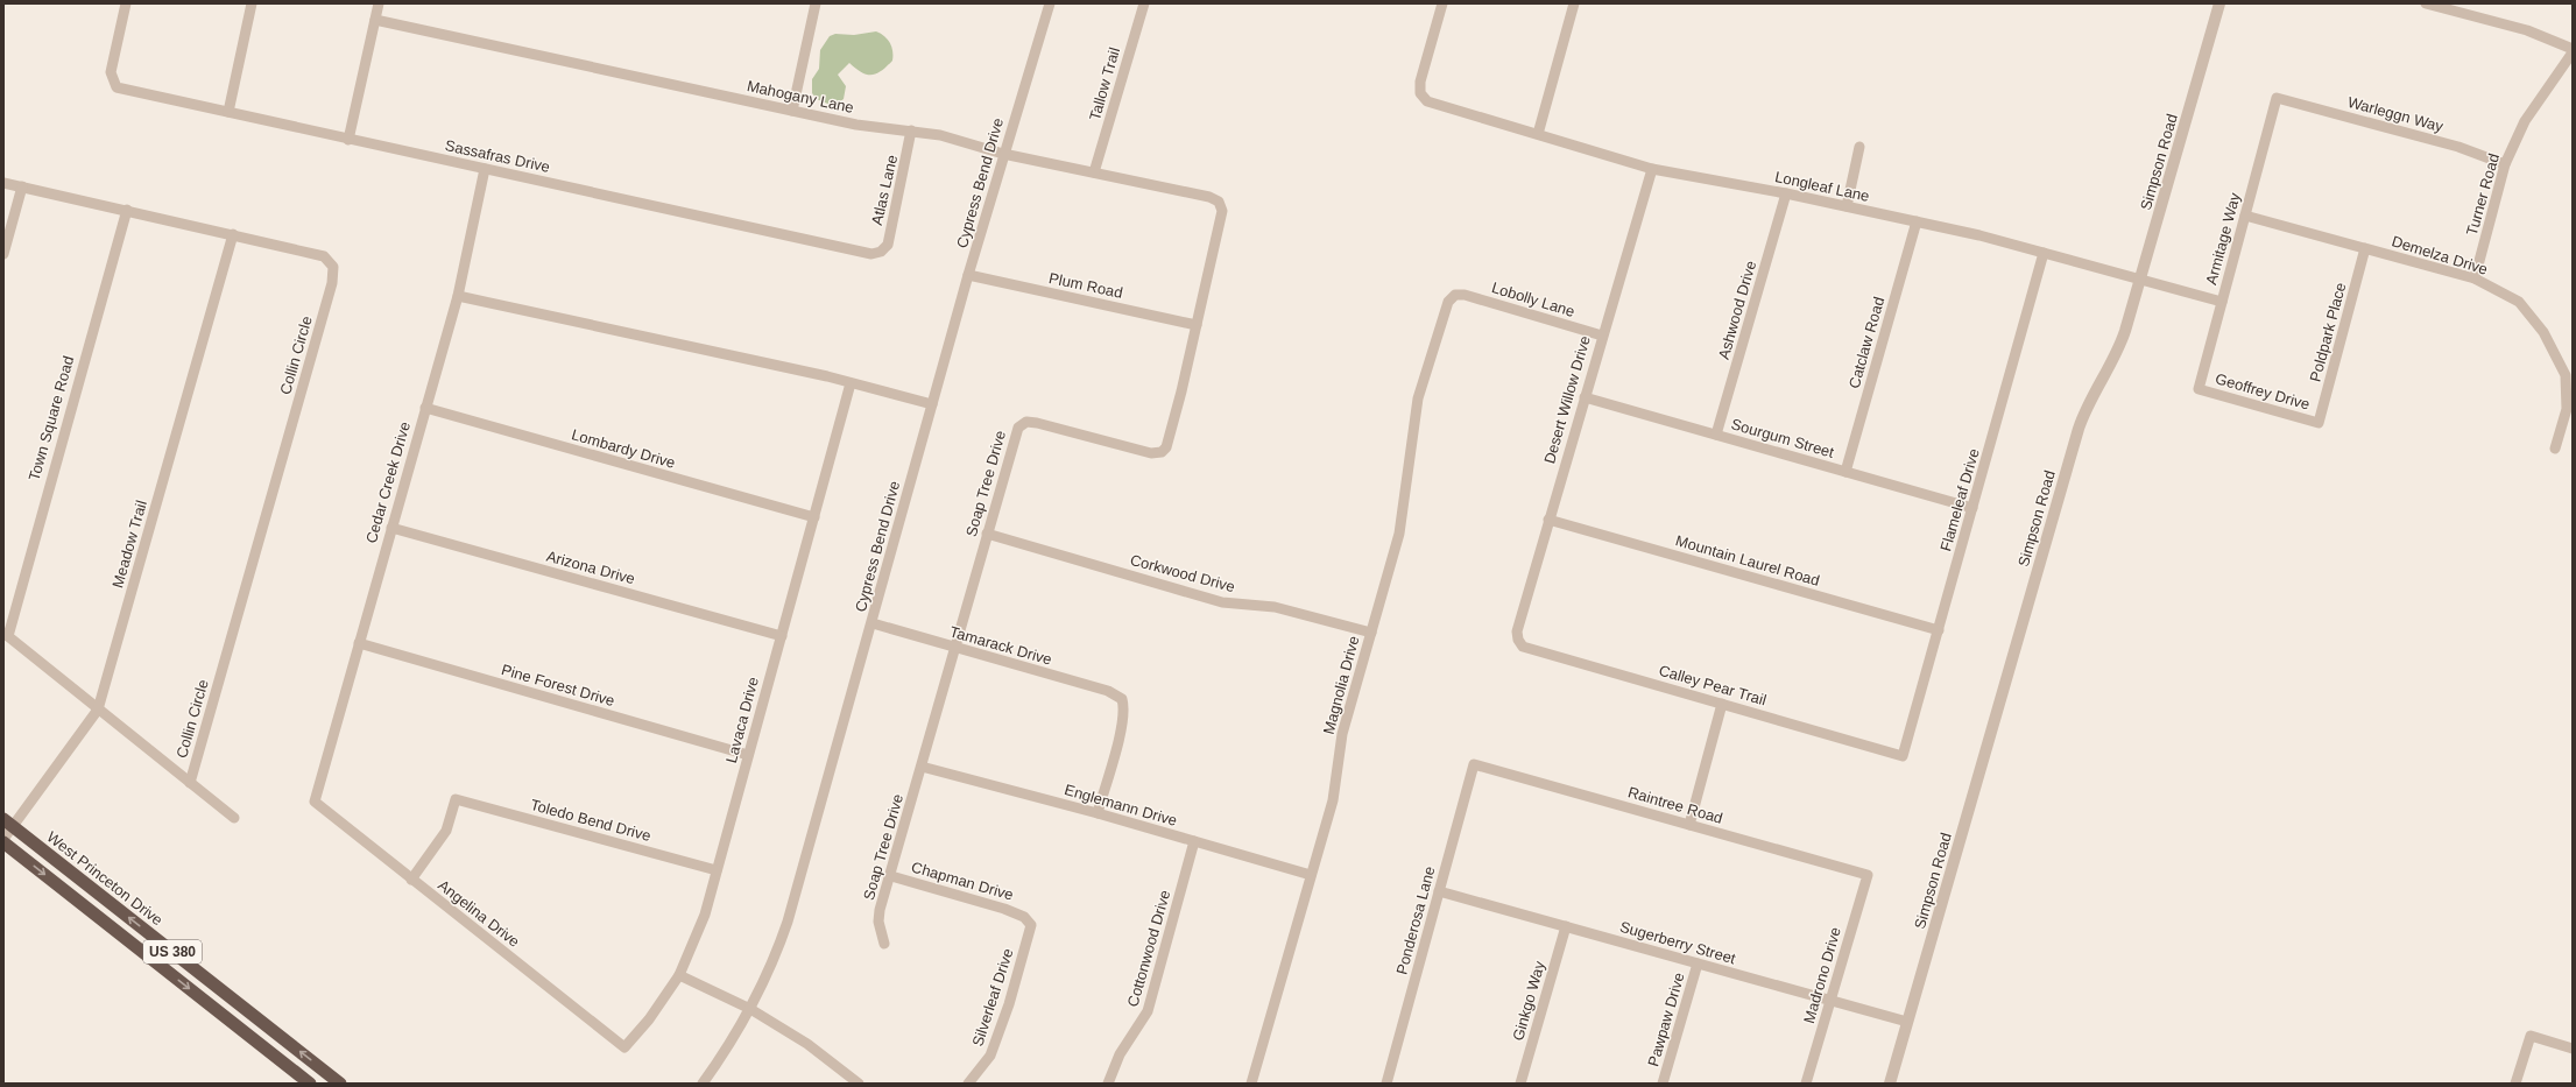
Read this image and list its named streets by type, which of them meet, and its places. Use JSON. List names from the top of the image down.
{
  "streets": {
    "highway": ["West Princeton Drive", "US 380"],
    "street": [
      "Tallow Trail",
      "Mahogany Lane",
      "Warleggn Way",
      "Sassafras Drive",
      "Simpson Road",
      "Cypress Bend Drive",
      "Longleaf Lane",
      "Atlas Lane",
      "Turner Road",
      "Armitage Way",
      "Demelza Drive",
      "Plum Road",
      "Lobolly Lane",
      "Ashwood Drive",
      "Poldpark Place",
      "Catclaw Road",
      "Collin Circle",
      "Geoffrey Drive",
      "Desert Willow Drive",
      "Town Square Road",
      "Sourgum Street",
      "Lombardy Drive",
      "Cedar Creek Drive",
      "Soap Tree Drive",
      "Flameleaf Drive",
      "Meadow Trail",
      "Mountain Laurel Road",
      "Arizona Drive",
      "Corkwood Drive",
      "Tamarack Drive",
      "Pine Forest Drive",
      "Magnolia Drive",
      "Calley Pear Trail",
      "Lavaca Drive",
      "Englemann Drive",
      "Raintree Road",
      "Toledo Bend Drive",
      "Chapman Drive",
      "Angelina Drive",
      "Ponderosa Lane",
      "Sugerberry Street",
      "Cottonwood Drive",
      "Madrono Drive",
      "Silverleaf Drive",
      "Ginkgo Way",
      "Pawpaw Drive"
    ]
  },
  "crossings": [
    ["Tallow Trail", "Mahogany Lane"],
    ["Mahogany Lane", "Cypress Bend Drive"],
    ["Mahogany Lane", "Atlas Lane"],
    ["Mahogany Lane", "Soap Tree Drive"],
    ["Warleggn Way", "Turner Road"],
    ["Warleggn Way", "Armitage Way"],
    ["Sassafras Drive", "Atlas Lane"],
    ["Sassafras Drive", "Cedar Creek Drive"],
    ["Simpson Road", "Longleaf Lane"],
    ["Simpson Road", "Sugerberry Street"],
    ["Cypress Bend Drive", "Plum Road"],
    ["Cypress Bend Drive", "Tamarack Drive"],
    ["Longleaf Lane", "Armitage Way"],
    ["Longleaf Lane", "Ashwood Drive"],
    ["Longleaf Lane", "Catclaw Road"],
    ["Longleaf Lane", "Desert Willow Drive"],
    ["Longleaf Lane", "Flameleaf Drive"],
    ["Turner Road", "Demelza Drive"],
    ["Armitage Way", "Demelza Drive"],
    ["Armitage Way", "Geoffrey Drive"],
    ["Demelza Drive", "Poldpark Place"],
    ["Plum Road", "Soap Tree Drive"],
    ["Lobolly Lane", "Desert Willow Drive"],
    ["Lobolly Lane", "Magnolia Drive"],
    ["Ashwood Drive", "Sourgum Street"],
    ["Poldpark Place", "Geoffrey Drive"],
    ["Catclaw Road", "Sourgum Street"],
    ["Collin Circle", "Town Square Road"],
    ["Collin Circle", "Meadow Trail"],
    ["Desert Willow Drive", "Sourgum Street"],
    ["Desert Willow Drive", "Mountain Laurel Road"],
    ["Desert Willow Drive", "Calley Pear Trail"],
    ["Sourgum Street", "Flameleaf Drive"],
    ["Lombardy Drive", "Cedar Creek Drive"],
    ["Lombardy Drive", "Lavaca Drive"],
    ["Cedar Creek Drive", "Arizona Drive"],
    ["Cedar Creek Drive", "Pine Forest Drive"],
    ["Cedar Creek Drive", "Angelina Drive"],
    ["Soap Tree Drive", "Corkwood Drive"],
    ["Soap Tree Drive", "Tamarack Drive"],
    ["Soap Tree Drive", "Englemann Drive"],
    ["Soap Tree Drive", "Chapman Drive"],
    ["Flameleaf Drive", "Mountain Laurel Road"],
    ["Flameleaf Drive", "Calley Pear Trail"],
    ["Meadow Trail", "West Princeton Drive"],
    ["Arizona Drive", "Lavaca Drive"],
    ["Corkwood Drive", "Magnolia Drive"],
    ["Tamarack Drive", "Englemann Drive"],
    ["Pine Forest Drive", "Lavaca Drive"],
    ["Magnolia Drive", "Englemann Drive"],
    ["Lavaca Drive", "Toledo Bend Drive"],
    ["Lavaca Drive", "Angelina Drive"],
    ["Englemann Drive", "Cottonwood Drive"],
    ["Raintree Road", "Ponderosa Lane"],
    ["Raintree Road", "Madrono Drive"],
    ["Toledo Bend Drive", "Angelina Drive"],
    ["Chapman Drive", "Silverleaf Drive"],
    ["Ponderosa Lane", "Sugerberry Street"],
    ["Sugerberry Street", "Madrono Drive"],
    ["Sugerberry Street", "Ginkgo Way"],
    ["Sugerberry Street", "Pawpaw Drive"]
  ]
}
